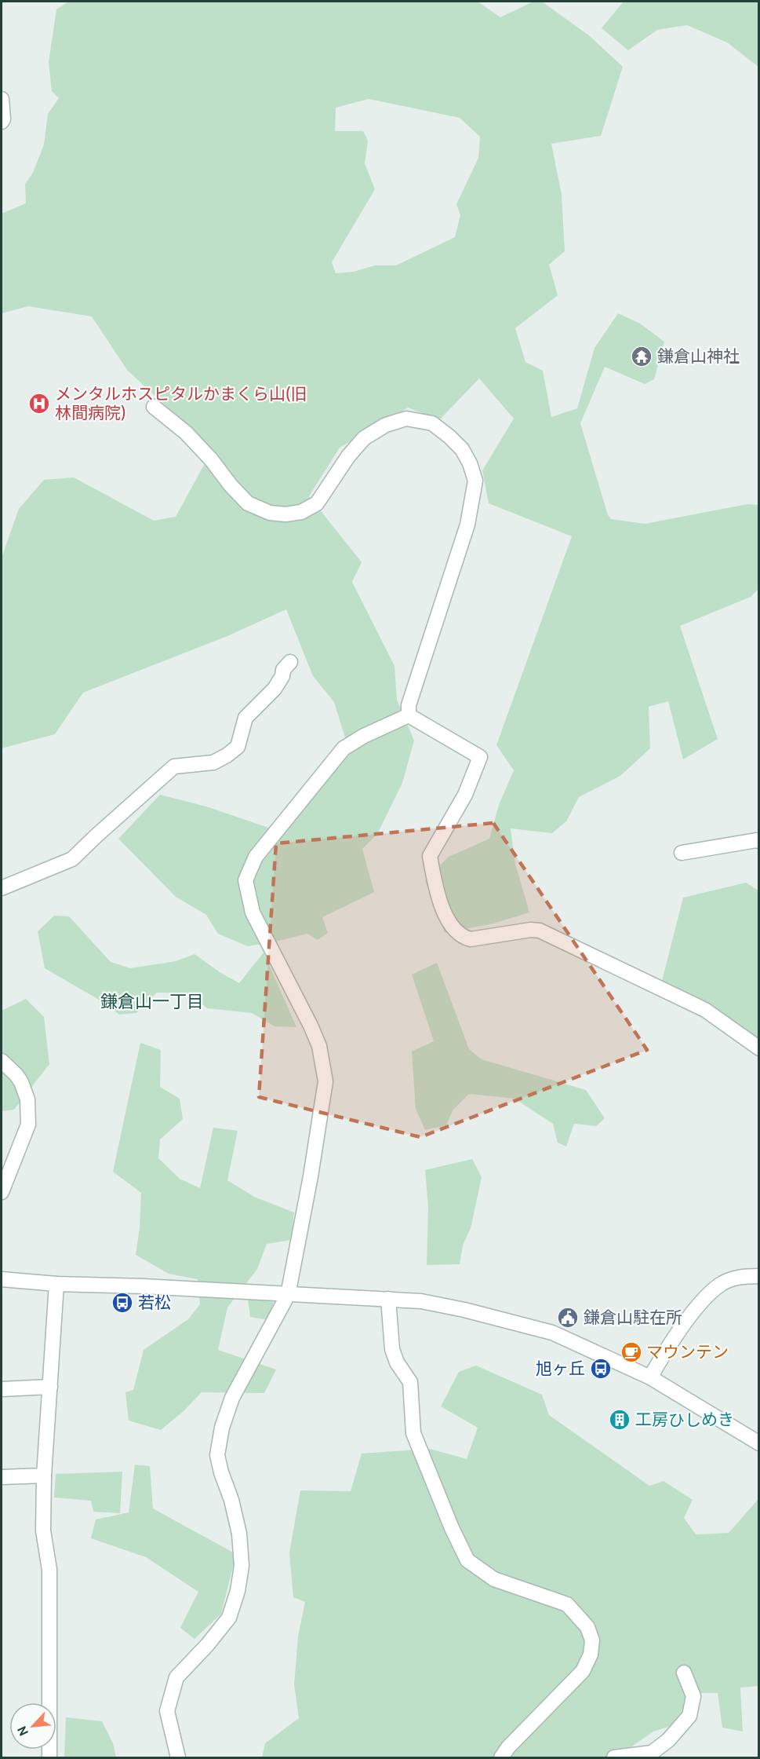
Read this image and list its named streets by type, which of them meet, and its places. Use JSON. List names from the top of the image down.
{
  "districts": ["鎌倉山一丁目"],
  "places": {
    "temple": ["鎌倉山神社"],
    "hospital": ["メンタルホスピタルかまくら山(旧 林間病院)"],
    "bus stop": ["若松", "旭ヶ丘"],
    "public building": ["鎌倉山駐在所"],
    "cafe": ["マウンテン"],
    "building": ["工房ひしめき"]
  },
  "north": "bottom left"
}
